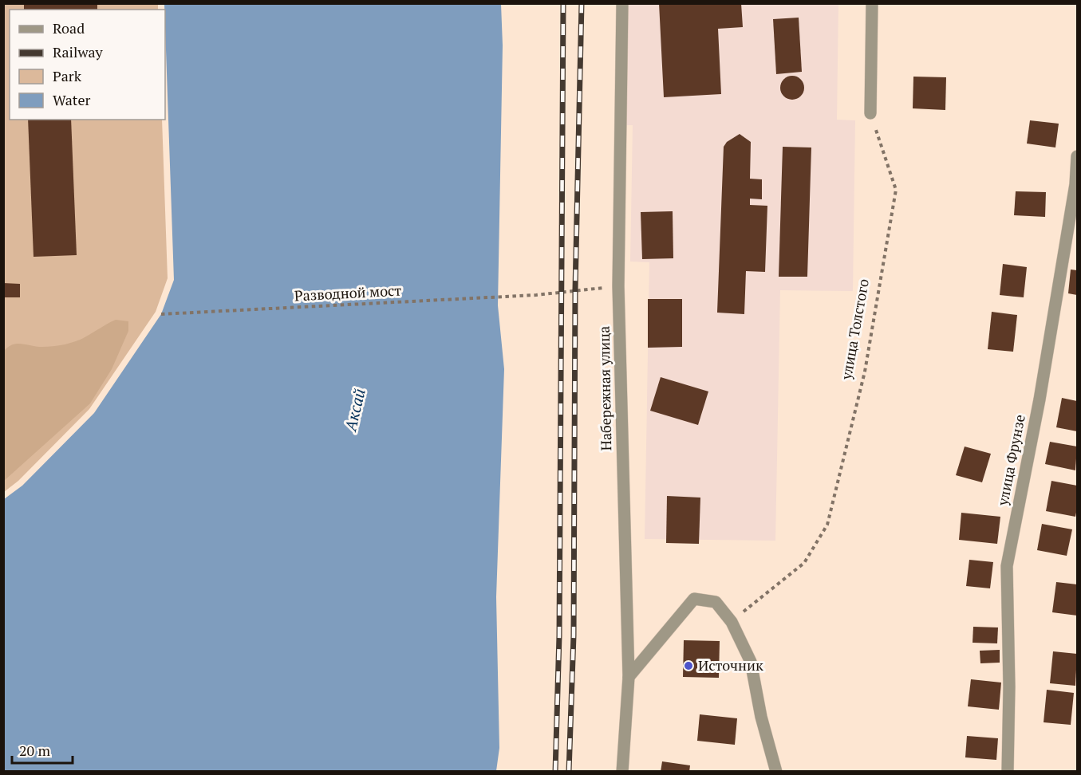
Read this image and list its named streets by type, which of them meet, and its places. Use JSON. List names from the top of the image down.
{
  "streets": {
    "street": ["Набережная улица", "улица Фрунзе"],
    "path": ["Разводной мост", "улица Толстого"]
  },
  "crossings": [
    ["Разводной мост", "Набережная улица"]
  ],
  "water": ["Аксай"],
  "places": ["Источник"],
  "legend": [
    "Road",
    "Railway",
    "Park",
    "Water"
  ],
  "scale_bar": "20 m"
}
